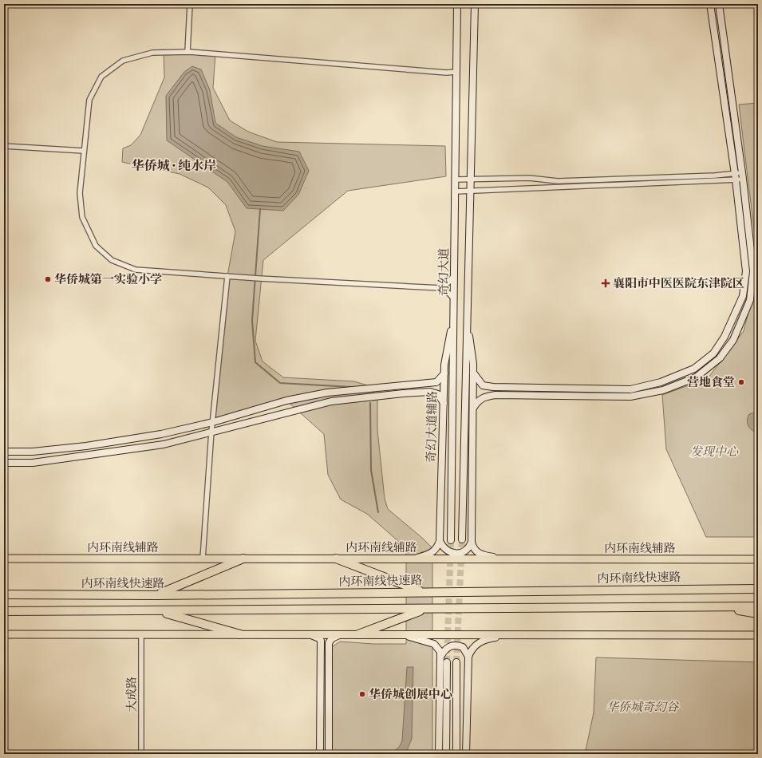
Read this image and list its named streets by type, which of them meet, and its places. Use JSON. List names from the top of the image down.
{
  "streets": {
    "highway": ["内环南线快速路"],
    "main road": ["内环南线辅路"],
    "street": ["奇幻大道", "奇幻大道辅路", "大成路"]
  },
  "crossings": [
    ["奇幻大道", "奇幻大道辅路"]
  ],
  "districts": ["华侨城 · 纯水岸"],
  "parks": ["发现中心", "华侨城奇幻谷"],
  "places": {
    "other": ["华侨城第一实验小学", "营地食堂", "华侨城创展中心"],
    "health": ["襄阳市中医医院东津院区"]
  }
}
